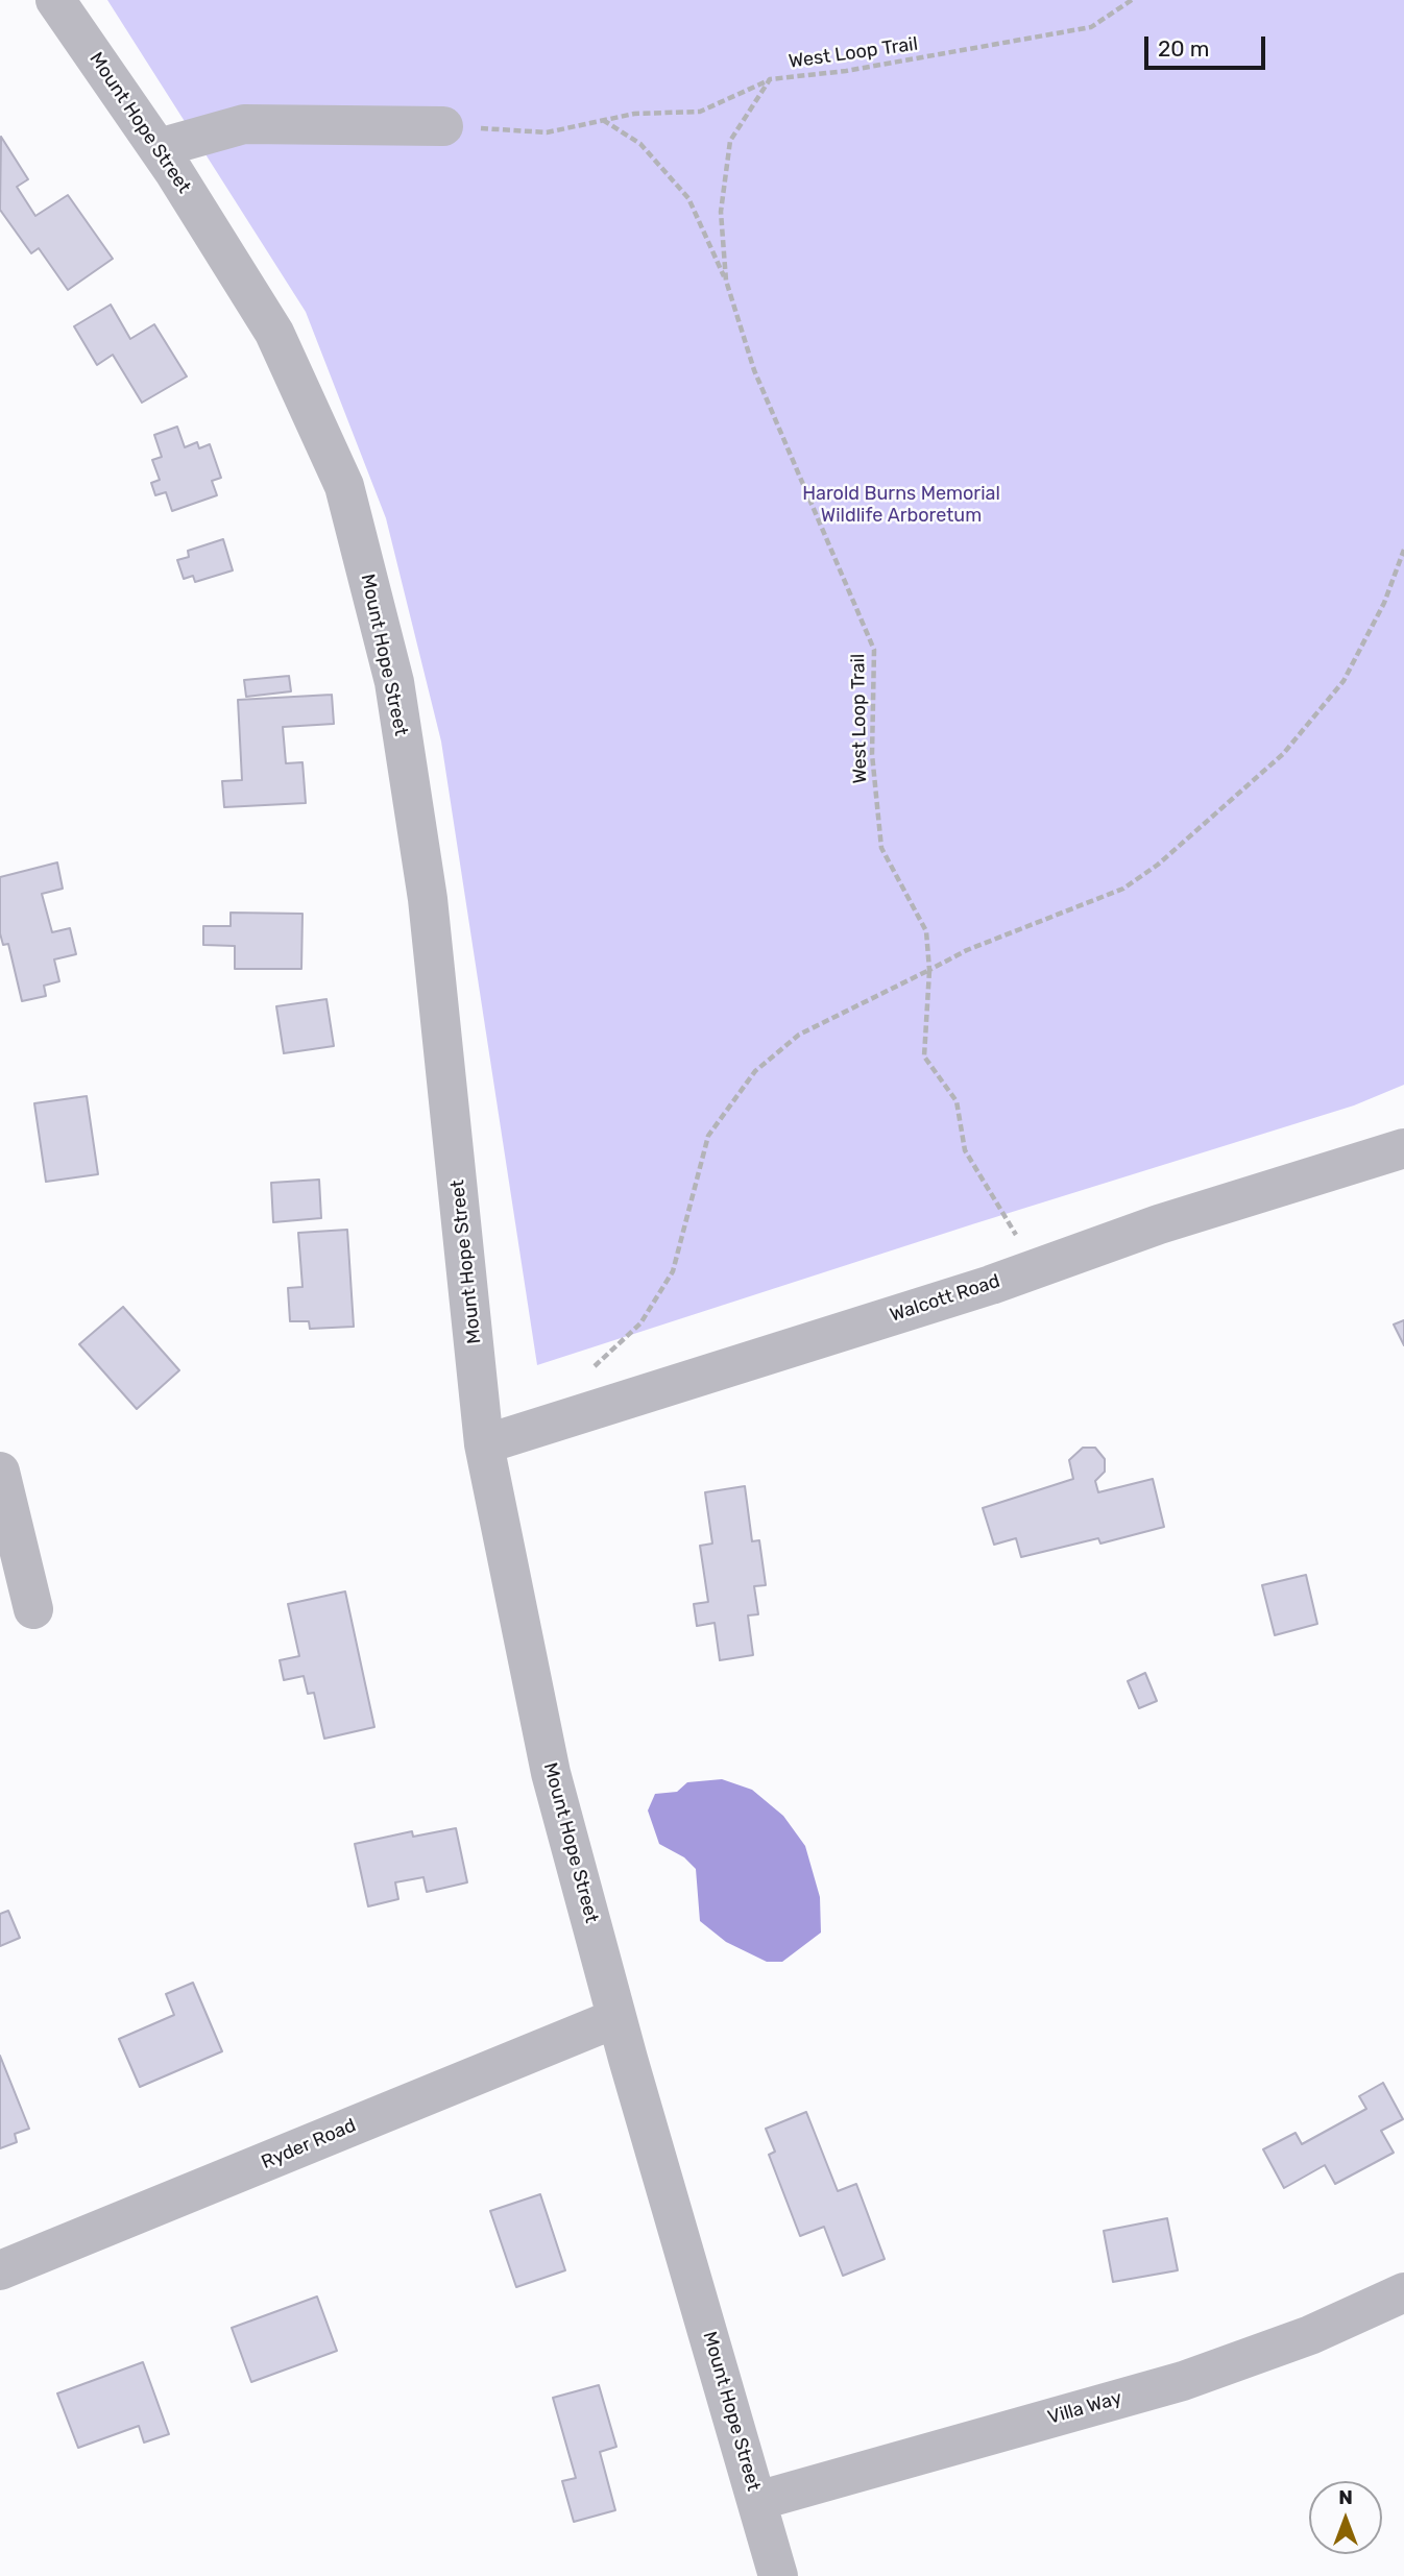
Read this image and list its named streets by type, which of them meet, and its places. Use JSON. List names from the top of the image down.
{
  "streets": {
    "street": [
      "Mount Hope Street",
      "Walcott Road",
      "Ryder Road",
      "Villa Way"
    ],
    "path": ["West Loop Trail"]
  },
  "crossings": [
    ["West Loop Trail", "Walcott Road"],
    ["Mount Hope Street", "Walcott Road"],
    ["Mount Hope Street", "Ryder Road"],
    ["Mount Hope Street", "Villa Way"]
  ],
  "parks": ["Harold Burns Memorial Wildlife Arboretum"],
  "scale_bar": "20 m",
  "north": "top"
}
